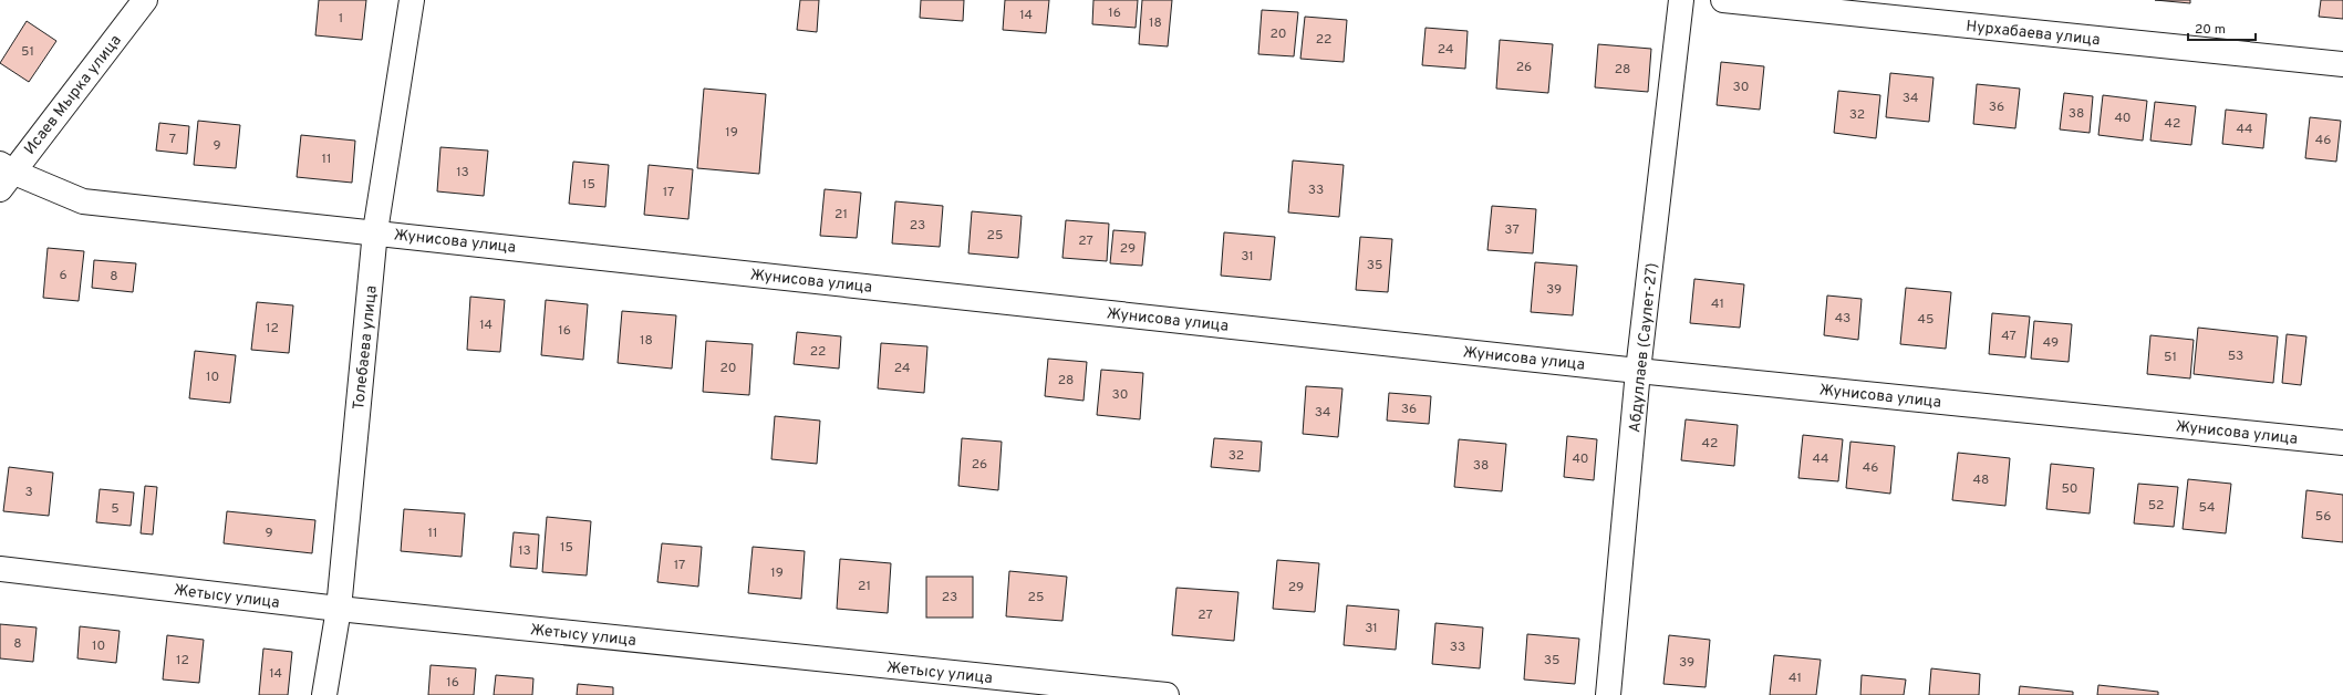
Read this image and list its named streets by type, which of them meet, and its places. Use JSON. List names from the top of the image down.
{
  "streets": {
    "street": [
      "Нурхабаева улица",
      "Исаев Мырка улица",
      "Жунисова улица",
      "Толебаева улица",
      "Абдуллаев (Саулет-27)",
      "Жетысу улица"
    ]
  },
  "crossings": [
    ["Исаев Мырка улица", "Жунисова улица"],
    ["Жунисова улица", "Толебаева улица"],
    ["Жунисова улица", "Абдуллаев (Саулет-27)"],
    ["Толебаева улица", "Жетысу улица"]
  ],
  "house_numbers": [
    "16",
    "14",
    "1",
    "18",
    "20",
    "22",
    "24",
    "51",
    "26",
    "28",
    "30",
    "34",
    "36",
    "38",
    "32",
    "40",
    "42",
    "44",
    "19",
    "7",
    "46",
    "9",
    "11",
    "13",
    "15",
    "33",
    "17",
    "21",
    "23",
    "37",
    "25",
    "27",
    "29",
    "31",
    "35",
    "6",
    "8",
    "39",
    "41",
    "43",
    "45",
    "14",
    "12",
    "16",
    "47",
    "18",
    "49",
    "22",
    "53",
    "51",
    "20",
    "24",
    "10",
    "28",
    "30",
    "36",
    "34",
    "42",
    "32",
    "40",
    "44",
    "26",
    "38",
    "46",
    "48",
    "50",
    "3",
    "52",
    "54",
    "5",
    "56",
    "9",
    "11",
    "15",
    "13",
    "17",
    "19",
    "21",
    "29",
    "23",
    "25",
    "27",
    "31",
    "8",
    "10",
    "33",
    "12",
    "35",
    "39",
    "14",
    "41",
    "16"
  ],
  "scale_bar": "20 m"
}
